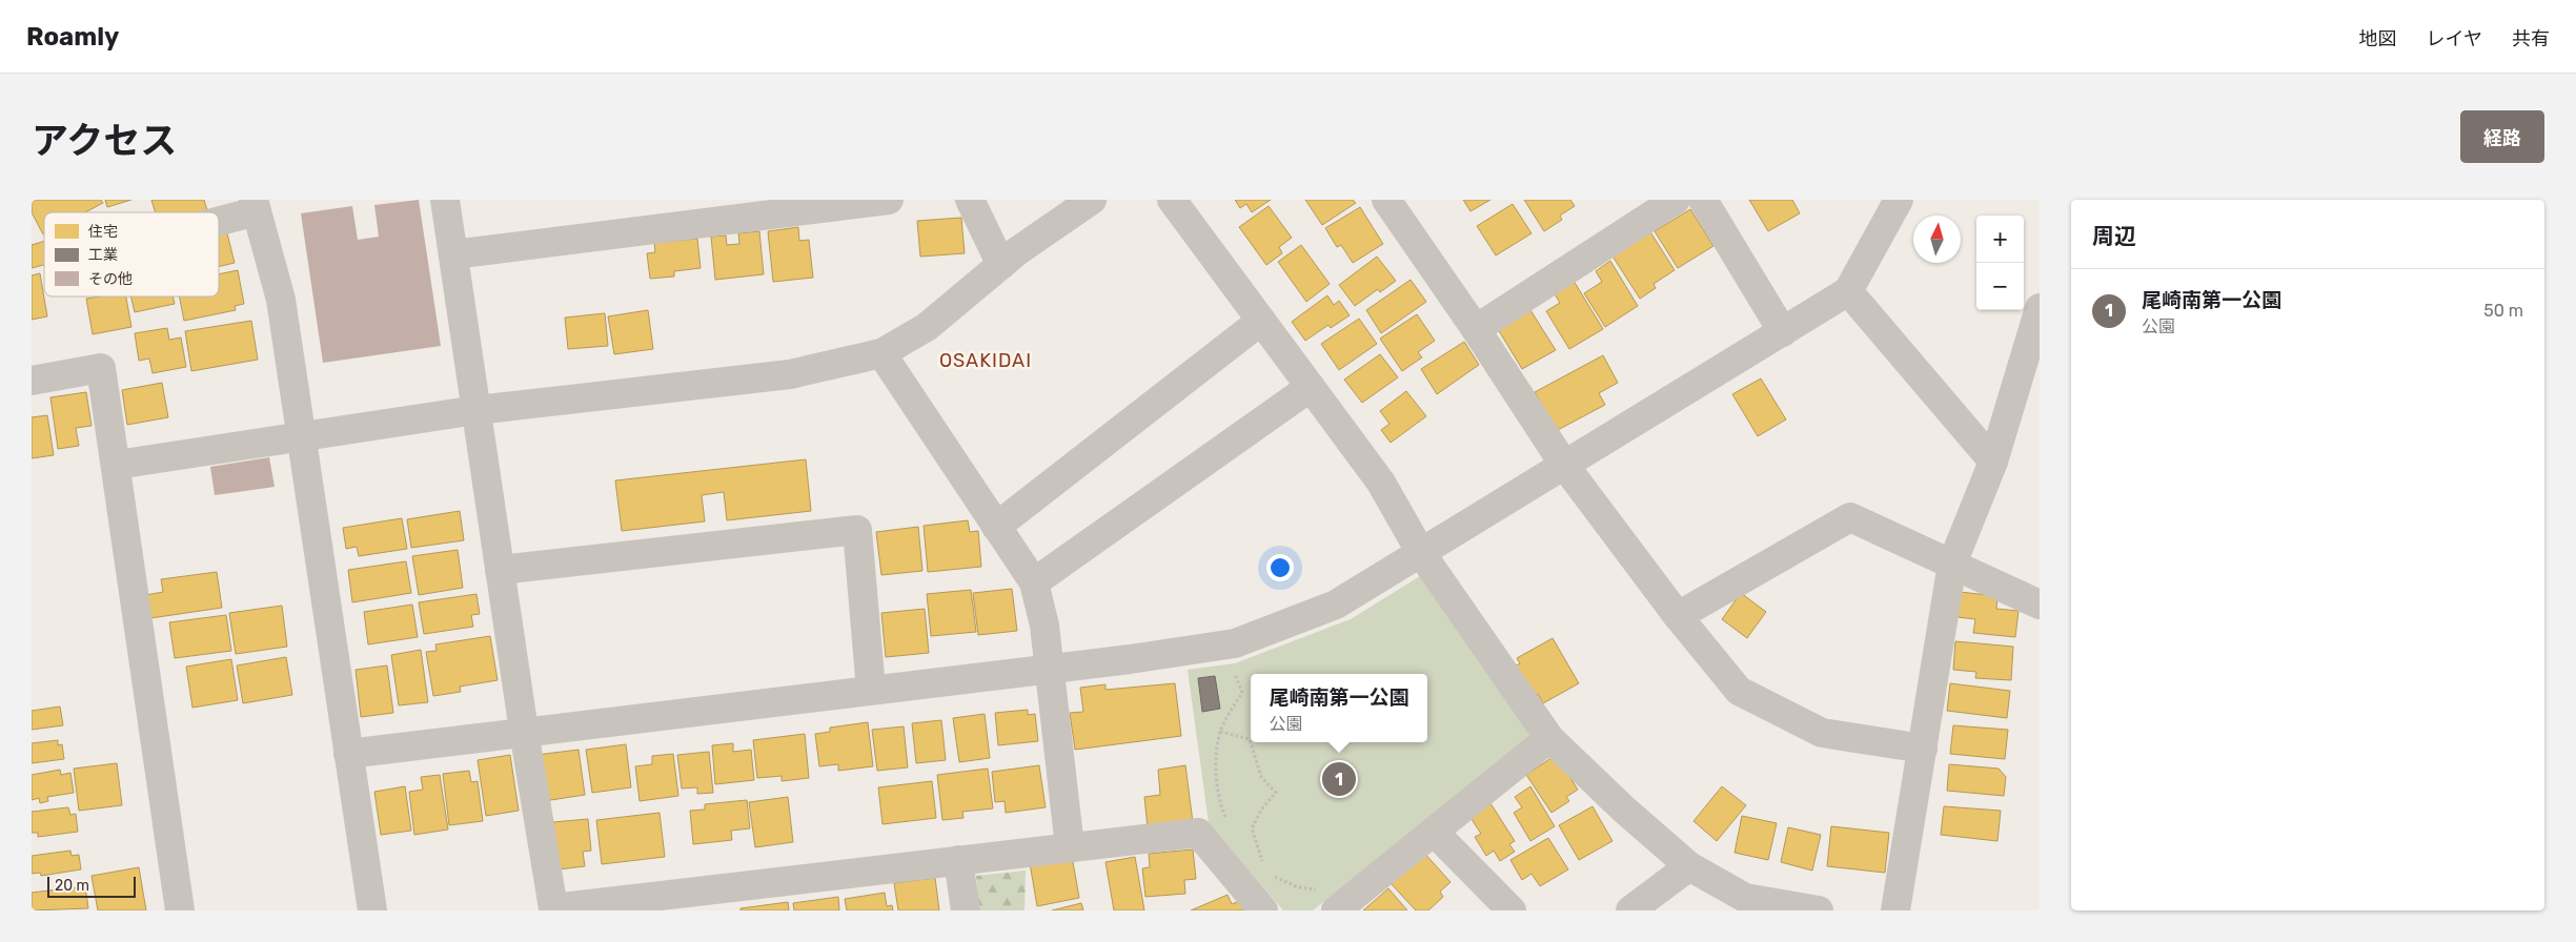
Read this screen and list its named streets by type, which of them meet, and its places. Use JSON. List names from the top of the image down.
{
  "districts": ["OSAKIDAI"],
  "legend": ["住宅", "工業", "その他"],
  "scale_bar": "20 m",
  "north": "top",
  "page": {
    "header": "Roamly",
    "nav": ["地図", "レイヤ", "共有"],
    "title": "アクセス",
    "buttons": "経路",
    "heading": "周辺",
    "map_buttons": ["+", "−"],
    "list": [
      {
        "mark": "1",
        "name": "尾崎南第一公園",
        "note": "公園",
        "value": "50 m"
      }
    ],
    "popup": ["尾崎南第一公園", "公園"],
    "pins": "1",
    "scale": "20 m"
  }
}
